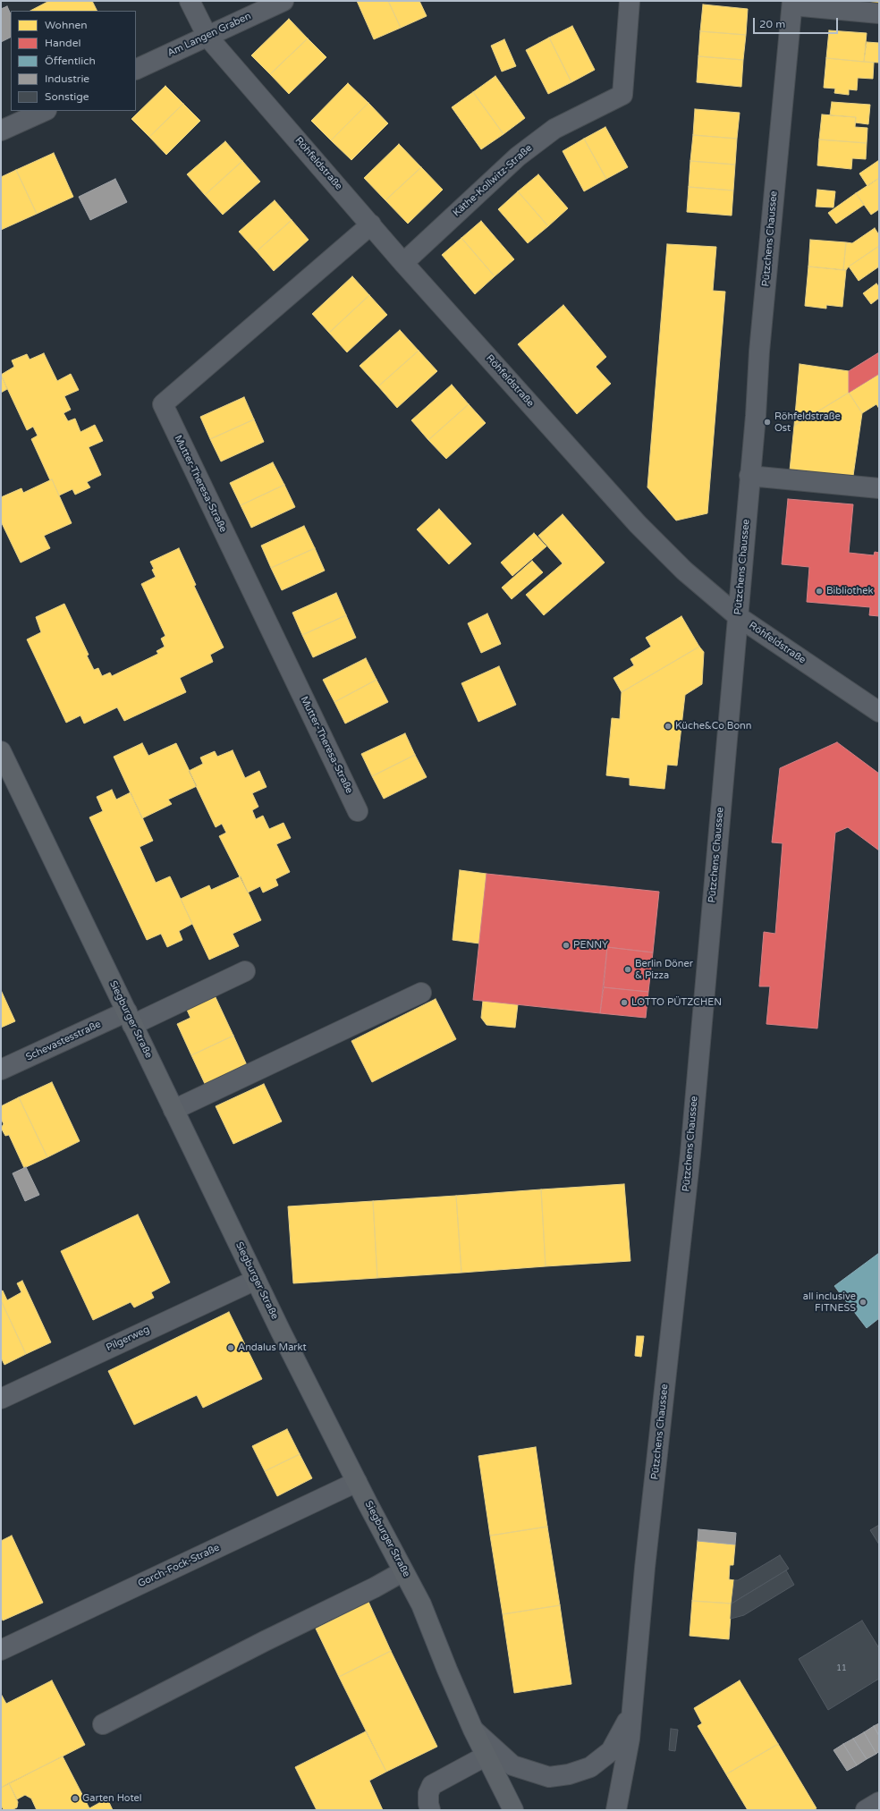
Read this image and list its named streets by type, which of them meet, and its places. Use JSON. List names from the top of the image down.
{
  "streets": {
    "main road": ["Siegburger Straße"],
    "street": [
      "Am Langen Graben",
      "Röhfeldstraße",
      "Käthe-Kollwitz-Straße",
      "Pützchens Chaussee",
      "Mutter-Theresa-Straße",
      "Schevastesstraße",
      "Pilgerweg",
      "Gorch-Fock-Straße"
    ]
  },
  "crossings": [
    ["Am Langen Graben", "Röhfeldstraße"],
    ["Röhfeldstraße", "Käthe-Kollwitz-Straße"],
    ["Röhfeldstraße", "Pützchens Chaussee"],
    ["Röhfeldstraße", "Mutter-Theresa-Straße"],
    ["Siegburger Straße", "Schevastesstraße"],
    ["Siegburger Straße", "Pilgerweg"],
    ["Siegburger Straße", "Gorch-Fock-Straße"]
  ],
  "places": [
    "Röhfeldstraße Ost",
    "Bibliothek",
    "Küche&Co Bonn",
    "PENNY",
    "Berlin Döner & Pizza",
    "LOTTO PÜTZCHEN",
    "all inclusive FITNESS",
    "Andalus Markt",
    "Garten Hotel"
  ],
  "house_numbers": ["11"],
  "legend": [
    "Wohnen",
    "Handel",
    "Öffentlich",
    "Industrie",
    "Sonstige"
  ],
  "scale_bar": "20 m"
}
